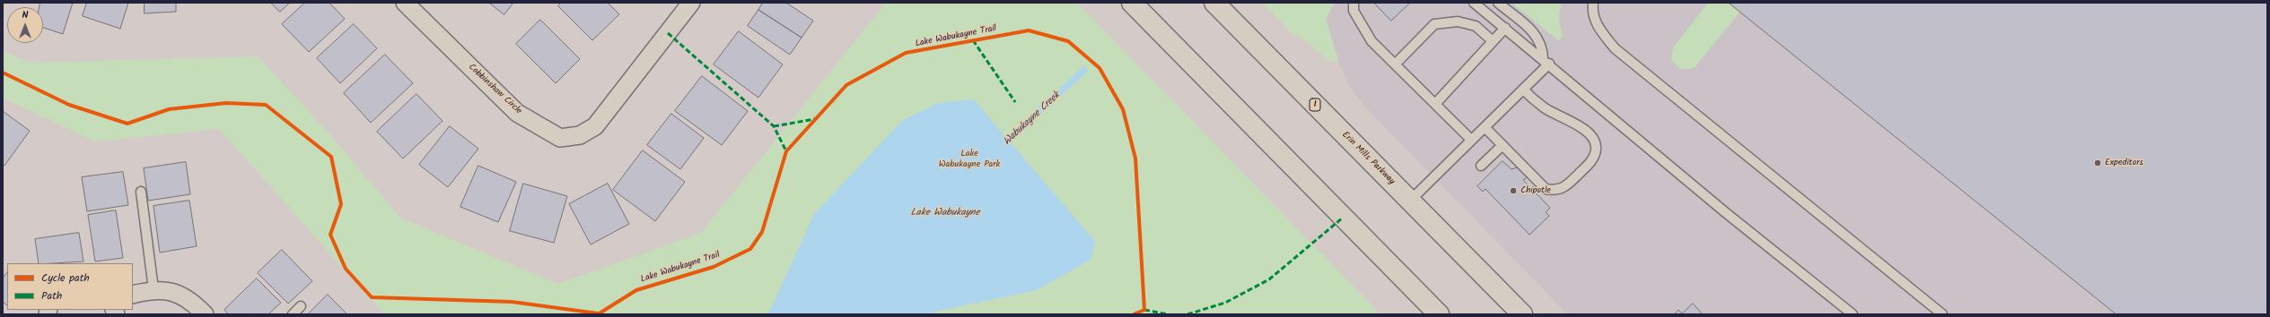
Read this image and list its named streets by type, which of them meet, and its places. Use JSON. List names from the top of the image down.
{
  "streets": {
    "main road": ["1", "Erin Mills Parkway"],
    "street": ["Cobbinshaw Circle"],
    "cycle path": ["Lake Wabukayne Trail"]
  },
  "water": ["Wabukayne Creek", "Lake Wabukayne"],
  "parks": ["Lake Wabukayne Park"],
  "places": ["Expeditors", "Chipotle"],
  "legend": ["Cycle path", "Path"],
  "north": "top"
}
